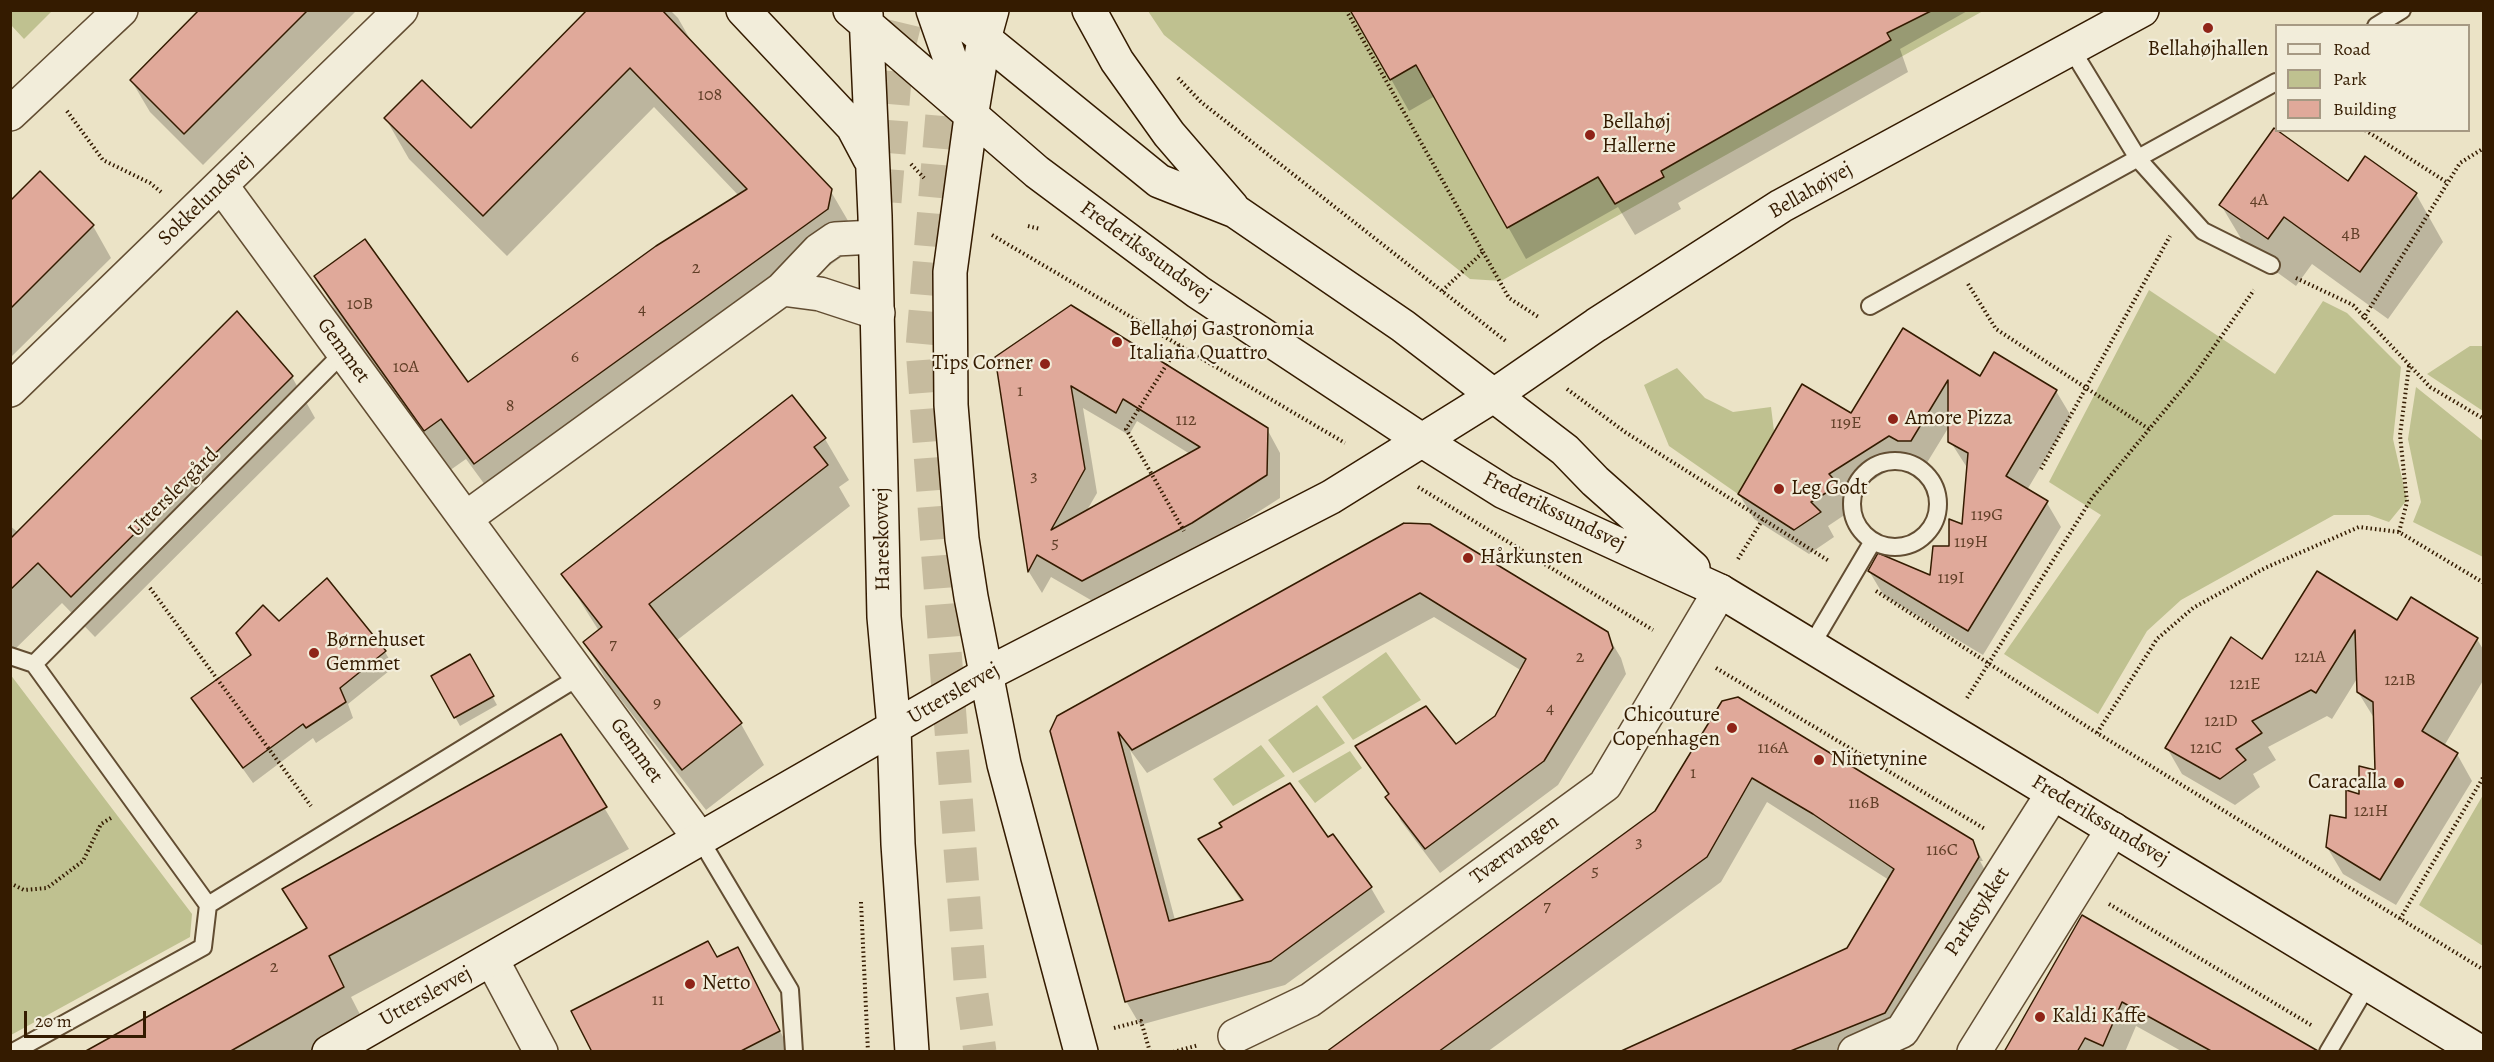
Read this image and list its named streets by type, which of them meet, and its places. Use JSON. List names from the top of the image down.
{
  "streets": {
    "street": [
      "Bellahøjvej",
      "Sokkelundsvej",
      "Frederikssundsvej",
      "Gemmet",
      "Hareskovvej",
      "Utterslevvej",
      "Tværvangen",
      "Parkstykket"
    ],
    "lane": ["Utterslevgård"]
  },
  "crossings": [
    ["Bellahøjvej", "Frederikssundsvej"],
    ["Bellahøjvej", "Utterslevvej"],
    ["Sokkelundsvej", "Gemmet"],
    ["Frederikssundsvej", "Hareskovvej"],
    ["Frederikssundsvej", "Utterslevvej"],
    ["Frederikssundsvej", "Tværvangen"],
    ["Frederikssundsvej", "Parkstykket"],
    ["Gemmet", "Utterslevgård"],
    ["Gemmet", "Utterslevvej"],
    ["Hareskovvej", "Utterslevvej"]
  ],
  "places": [
    "Bellahøjhallen",
    "Bellahøj Hallerne",
    "Bellahøj Gastronomia Italiana Quattro",
    "Tips Corner",
    "Amore Pizza",
    "Leg Godt",
    "Hårkunsten",
    "Børnehuset Gemmet",
    "Chicouture Copenhagen",
    "Ninetynine",
    "Caracalla",
    "Netto",
    "Kaldi Kaffe"
  ],
  "house_numbers": [
    "108",
    "4A",
    "4B",
    "2",
    "10B",
    "4",
    "6",
    "10A",
    "1",
    "8",
    "112",
    "119E",
    "3",
    "119G",
    "119H",
    "5",
    "119I",
    "7",
    "2",
    "121A",
    "121B",
    "121E",
    "9",
    "4",
    "121D",
    "116A",
    "121C",
    "1",
    "116B",
    "121H",
    "3",
    "116C",
    "5",
    "7",
    "2",
    "11"
  ],
  "legend": ["Road", "Park", "Building"],
  "scale_bar": "20 m"
}
